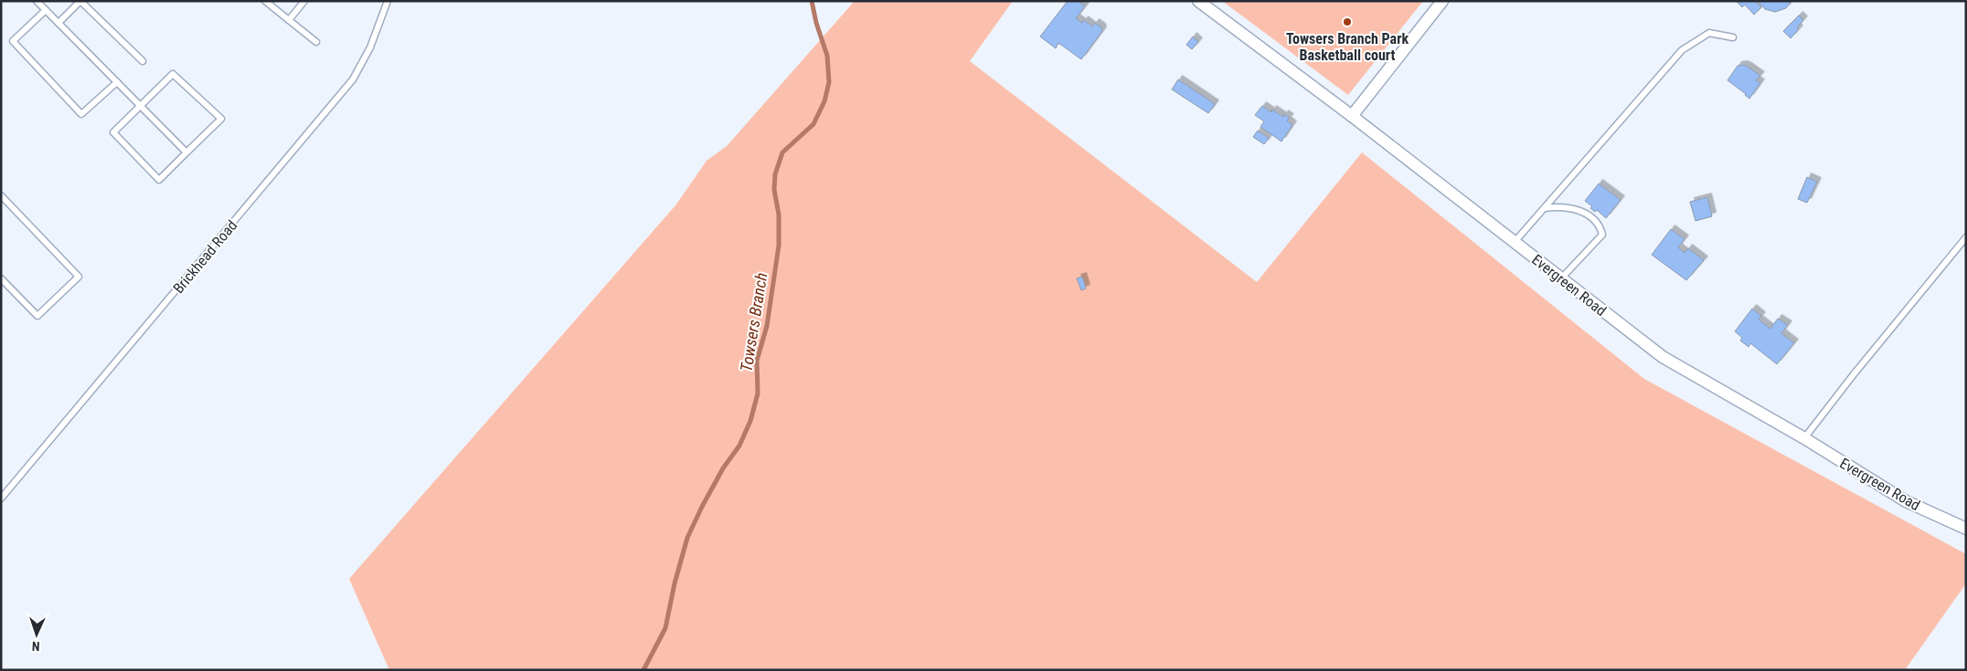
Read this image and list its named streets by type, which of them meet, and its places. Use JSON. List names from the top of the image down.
{
  "streets": {
    "street": ["Evergreen Road"],
    "lane": ["Brickhead Road"]
  },
  "water": ["Towsers Branch"],
  "places": ["Towsers Branch Park Basketball court"],
  "north": "bottom"
}
